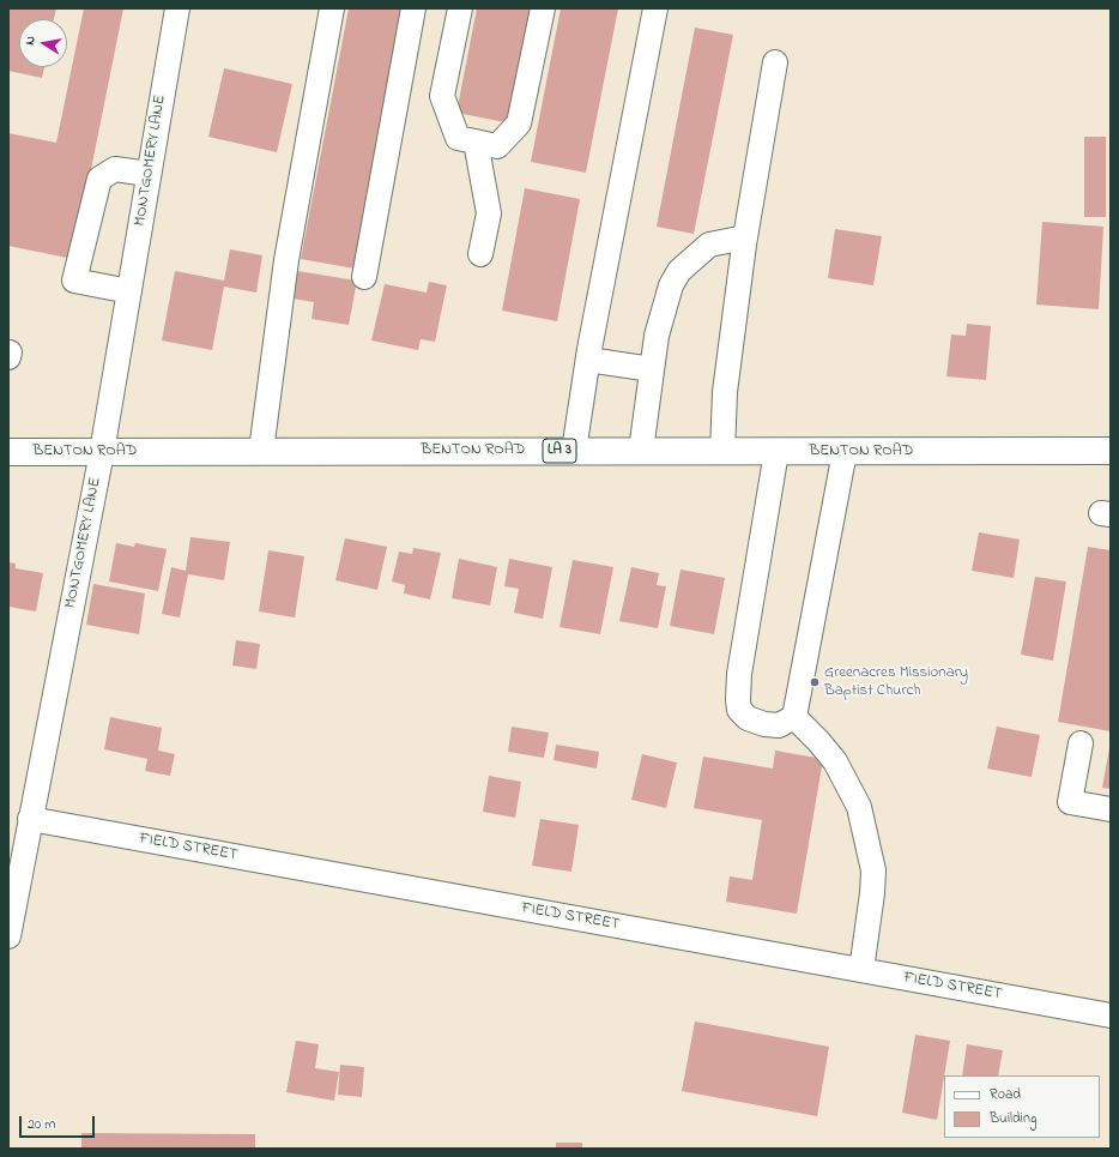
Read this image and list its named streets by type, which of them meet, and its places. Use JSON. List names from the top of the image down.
{
  "streets": {
    "main road": ["BENTON ROAD", "LA 3"],
    "street": ["MONTGOMERY LANE", "FIELD STREET"]
  },
  "crossings": [
    ["MONTGOMERY LANE", "BENTON ROAD"],
    ["MONTGOMERY LANE", "FIELD STREET"]
  ],
  "places": ["Greenacres Missionary Baptist Church"],
  "legend": ["Road", "Building"],
  "scale_bar": "20 m",
  "north": "left"
}
